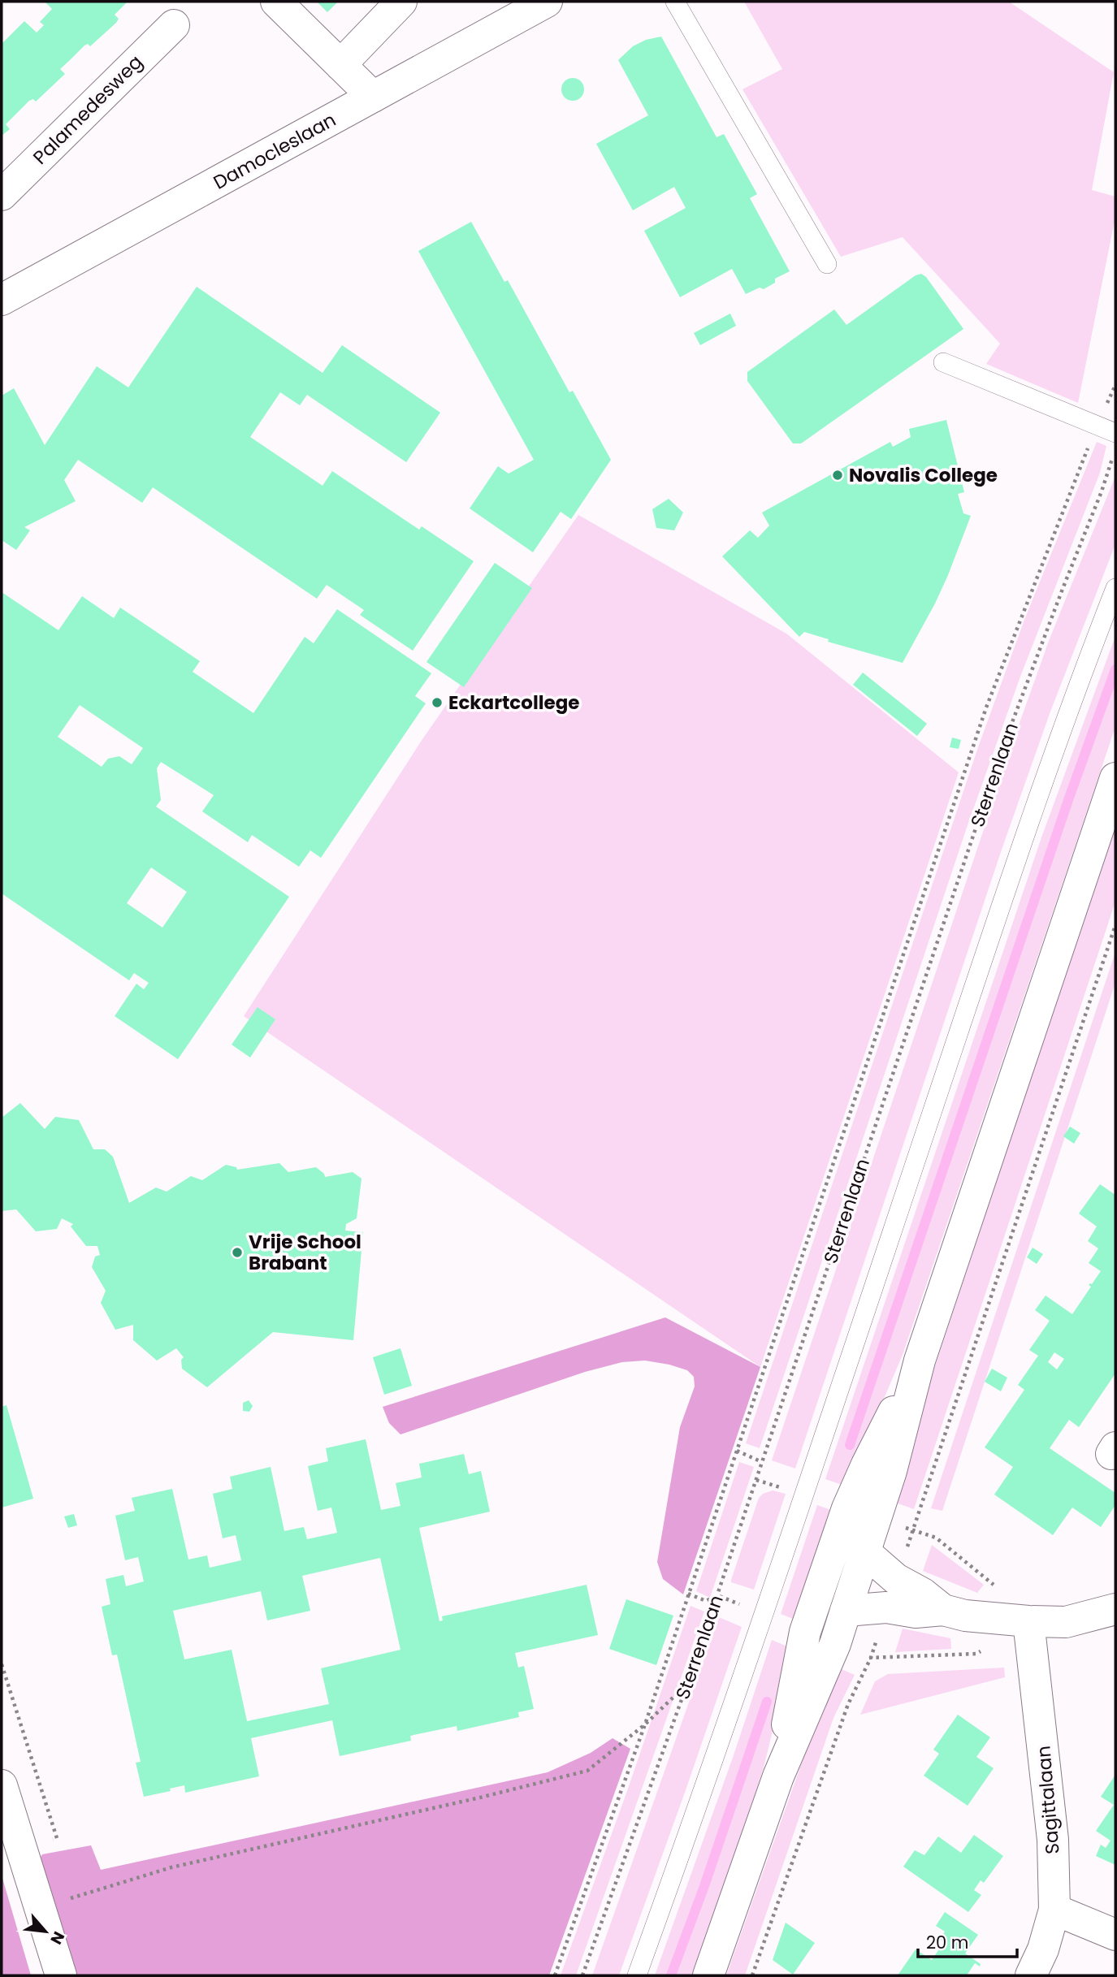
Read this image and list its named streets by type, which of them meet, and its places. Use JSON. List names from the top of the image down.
{
  "streets": {
    "street": ["Palamedesweg", "Damocleslaan", "Sagittalaan"],
    "path": ["Sterrenlaan"]
  },
  "places": ["Novalis College", "Eckartcollege", "Vrije School Brabant"],
  "scale_bar": "20 m",
  "north": "bottom right"
}
